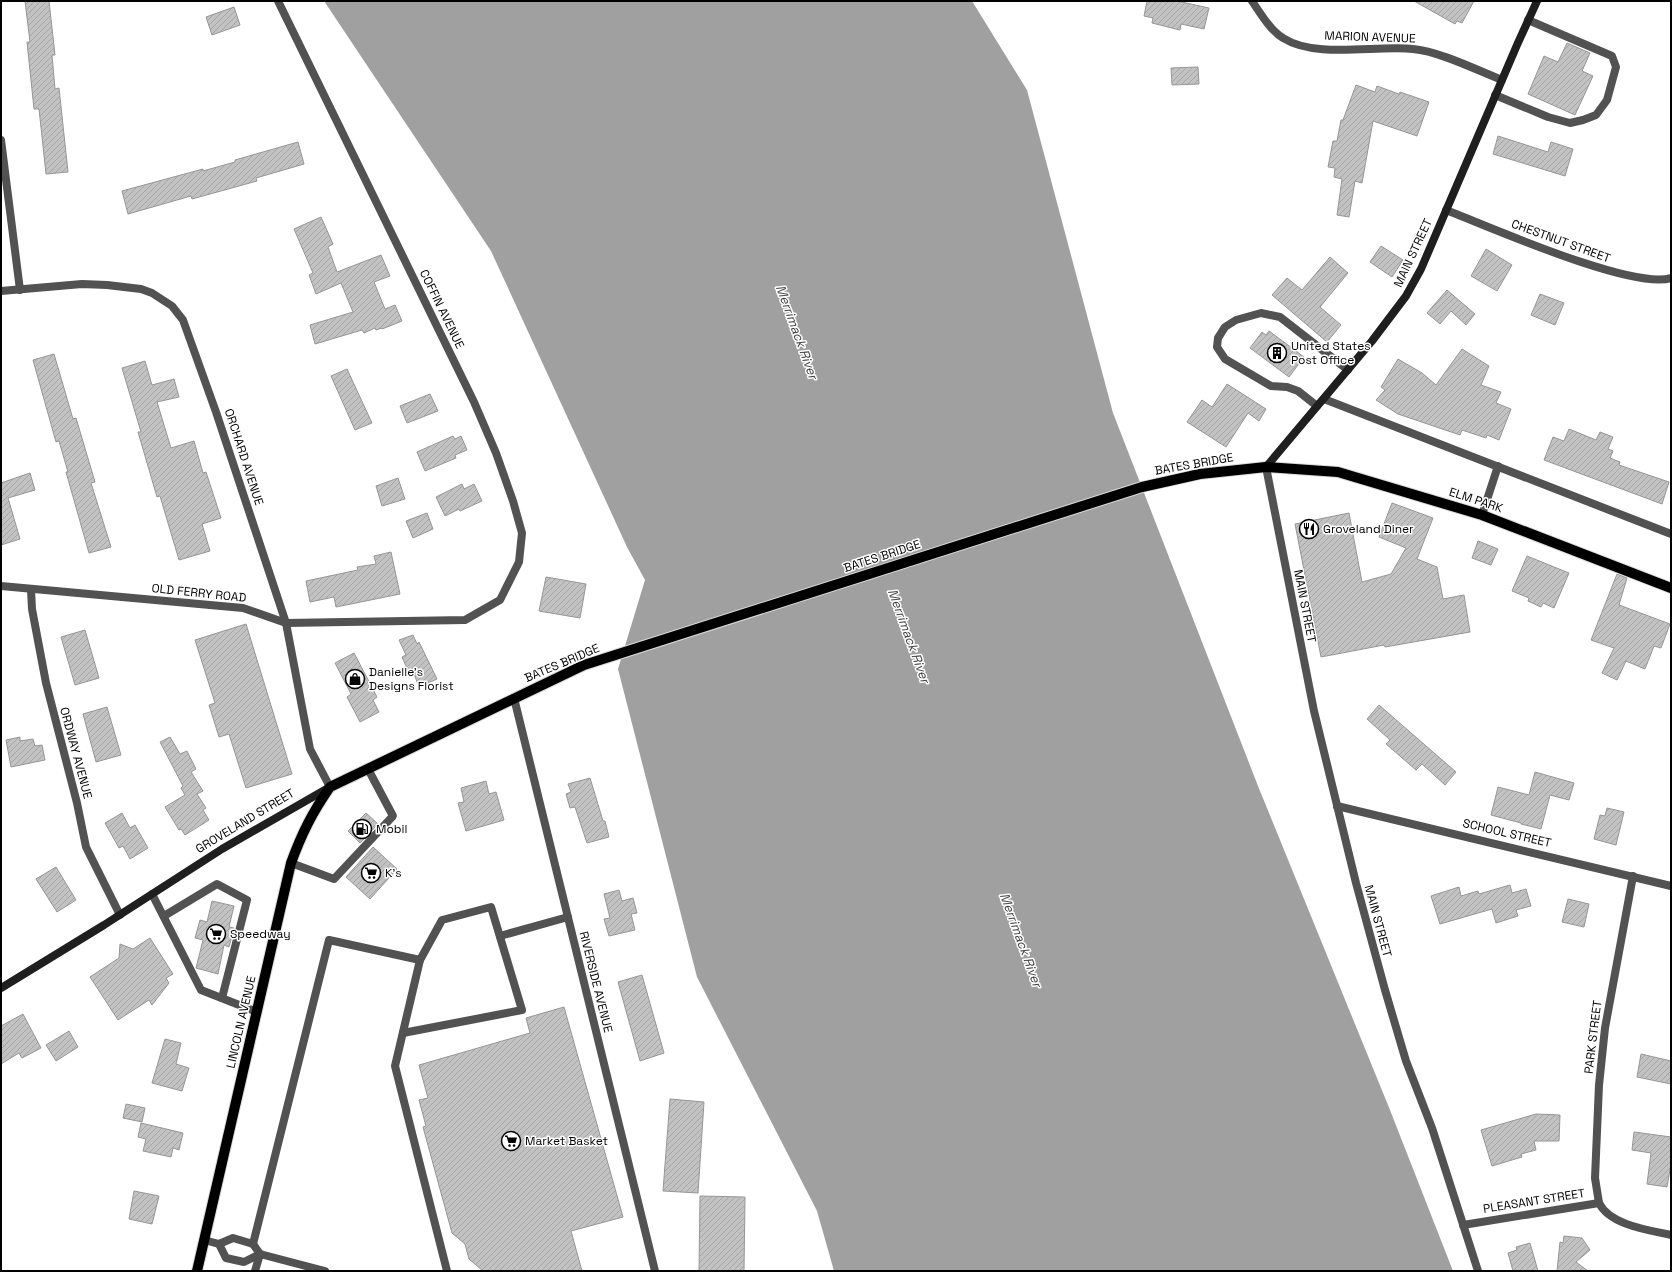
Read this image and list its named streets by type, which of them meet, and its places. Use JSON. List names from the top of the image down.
{
  "streets": {
    "main road": [
      "MAIN STREET",
      "BATES BRIDGE",
      "ELM PARK",
      "GROVELAND STREET",
      "LINCOLN AVENUE"
    ],
    "street": [
      "MARION AVENUE",
      "CHESTNUT STREET",
      "COFFIN AVENUE",
      "ORCHARD AVENUE",
      "OLD FERRY ROAD",
      "ORDWAY AVENUE",
      "SCHOOL STREET",
      "RIVERSIDE AVENUE",
      "PARK STREET",
      "PLEASANT STREET"
    ]
  },
  "crossings": [
    ["MARION AVENUE", "MAIN STREET"],
    ["CHESTNUT STREET", "MAIN STREET"],
    ["MAIN STREET", "BATES BRIDGE"],
    ["MAIN STREET", "ELM PARK"],
    ["MAIN STREET", "SCHOOL STREET"],
    ["MAIN STREET", "PLEASANT STREET"],
    ["COFFIN AVENUE", "OLD FERRY ROAD"],
    ["ORCHARD AVENUE", "OLD FERRY ROAD"],
    ["ORCHARD AVENUE", "GROVELAND STREET"],
    ["ORCHARD AVENUE", "LINCOLN AVENUE"],
    ["BATES BRIDGE", "ELM PARK"],
    ["BATES BRIDGE", "GROVELAND STREET"],
    ["BATES BRIDGE", "RIVERSIDE AVENUE"],
    ["OLD FERRY ROAD", "ORDWAY AVENUE"],
    ["ORDWAY AVENUE", "GROVELAND STREET"],
    ["GROVELAND STREET", "RIVERSIDE AVENUE"],
    ["GROVELAND STREET", "LINCOLN AVENUE"],
    ["SCHOOL STREET", "PARK STREET"],
    ["PARK STREET", "PLEASANT STREET"]
  ],
  "water": ["Merrimack River"],
  "places": {
    "building": ["United States Post Office"],
    "restaurant": ["Groveland Diner"],
    "shop": ["Danielle's Designs Florist"],
    "fuel station": ["Mobil"],
    "supermarket": ["K's", "Speedway", "Market Basket"]
  }
}
